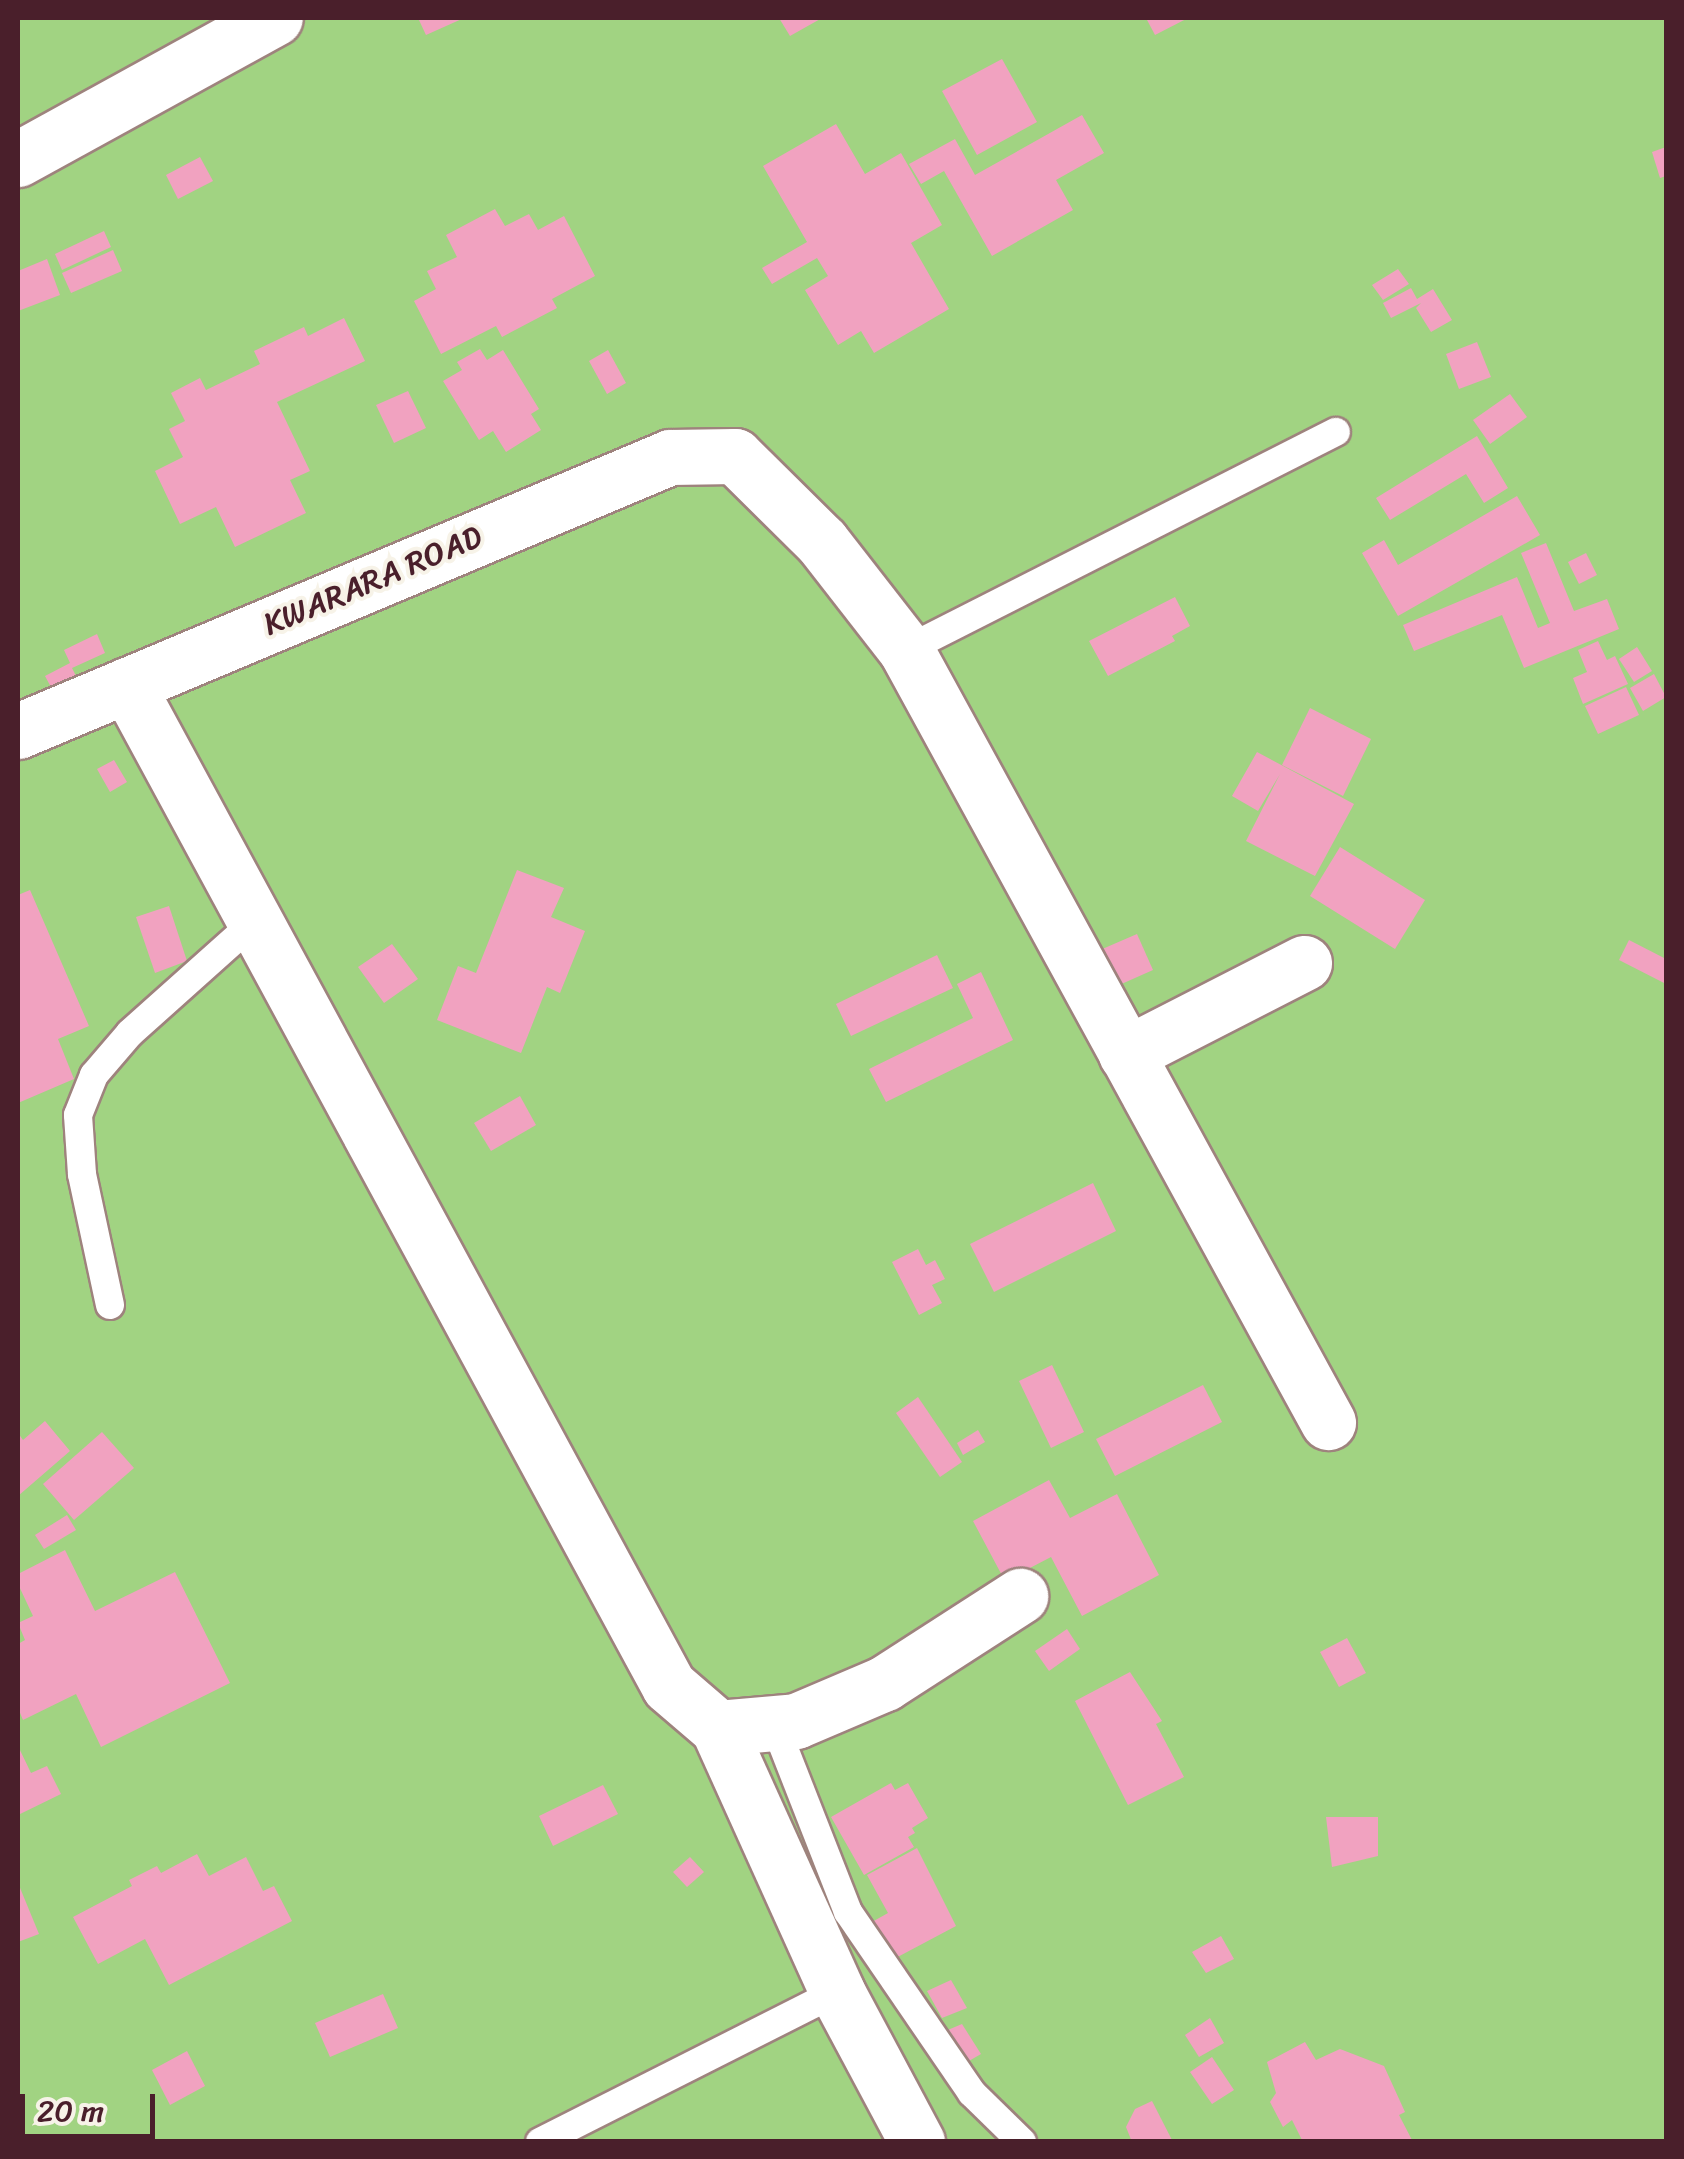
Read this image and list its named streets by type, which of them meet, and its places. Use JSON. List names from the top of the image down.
{
  "streets": {
    "street": ["KWARARA ROAD"]
  },
  "scale_bar": "20 m"
}
